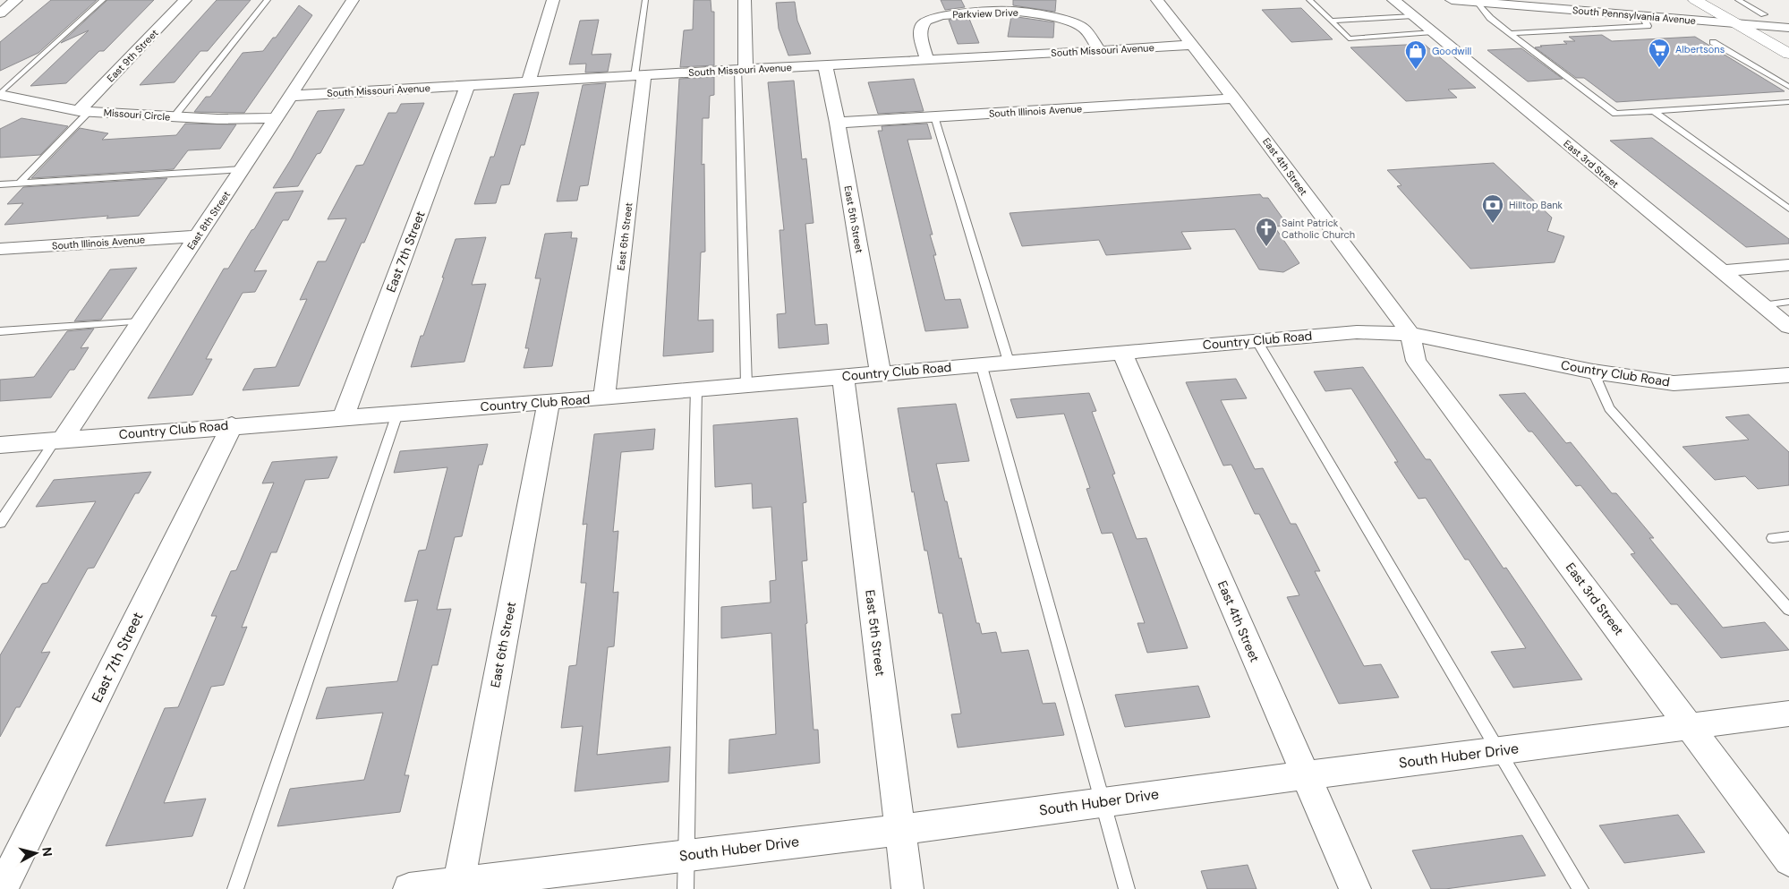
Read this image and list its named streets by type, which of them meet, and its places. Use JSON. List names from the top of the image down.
{
  "streets": {
    "street": [
      "Parkview Drive",
      "South Pennsylvania Avenue",
      "South Missouri Avenue",
      "East 9th Street",
      "South Illinois Avenue",
      "Missouri Circle",
      "East 3rd Street",
      "East 4th Street",
      "East 5th Street",
      "East 8th Street",
      "East 6th Street",
      "East 7th Street",
      "Country Club Road",
      "South Huber Drive"
    ]
  },
  "crossings": [
    ["Parkview Drive", "South Missouri Avenue"],
    ["South Missouri Avenue", "East 4th Street"],
    ["South Missouri Avenue", "East 5th Street"],
    ["South Missouri Avenue", "East 8th Street"],
    ["South Missouri Avenue", "East 6th Street"],
    ["South Missouri Avenue", "East 7th Street"],
    ["East 9th Street", "Missouri Circle"],
    ["South Illinois Avenue", "East 4th Street"],
    ["South Illinois Avenue", "East 5th Street"],
    ["South Illinois Avenue", "East 8th Street"],
    ["Missouri Circle", "East 8th Street"],
    ["East 3rd Street", "East 4th Street"],
    ["East 3rd Street", "Country Club Road"],
    ["East 3rd Street", "South Huber Drive"],
    ["East 4th Street", "Country Club Road"],
    ["East 4th Street", "South Huber Drive"],
    ["East 5th Street", "Country Club Road"],
    ["East 5th Street", "South Huber Drive"],
    ["East 8th Street", "Country Club Road"],
    ["East 6th Street", "Country Club Road"],
    ["East 6th Street", "South Huber Drive"],
    ["East 7th Street", "Country Club Road"]
  ],
  "places": {
    "supermarket": ["Albertsons"],
    "shop": ["Goodwill"],
    "bank": ["Hilltop Bank"],
    "church": ["Saint Patrick Catholic Church"]
  },
  "north": "right"
}
